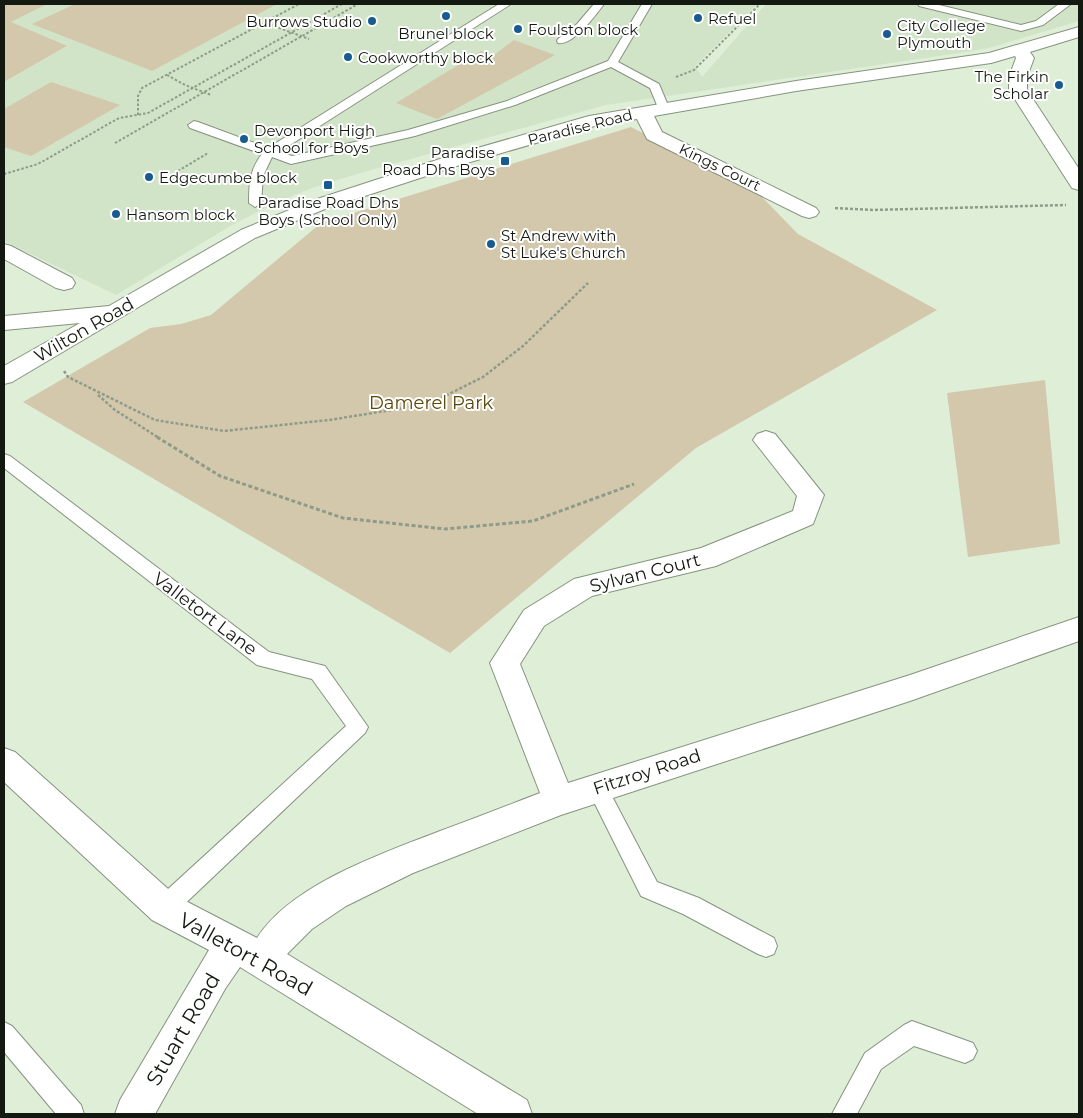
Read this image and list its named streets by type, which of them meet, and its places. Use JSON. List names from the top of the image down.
{
  "streets": {
    "street": [
      "Paradise Road",
      "Kings Court",
      "Wilton Road",
      "Sylvan Court",
      "Fitzroy Road",
      "Valletort Road",
      "Stuart Road"
    ],
    "lane": ["Valletort Lane"]
  },
  "crossings": [
    ["Paradise Road", "Kings Court"],
    ["Paradise Road", "Wilton Road"],
    ["Sylvan Court", "Fitzroy Road"],
    ["Valletort Lane", "Valletort Road"],
    ["Fitzroy Road", "Valletort Road"],
    ["Fitzroy Road", "Stuart Road"],
    ["Valletort Road", "Stuart Road"]
  ],
  "parks": ["Damerel Park"],
  "places": {
    "other": [
      "Brunel block",
      "Refuel",
      "Burrows Studio",
      "Foulston block",
      "City College Plymouth",
      "Cookworthy block",
      "The Firkin Scholar",
      "Devonport High School for Boys",
      "Edgecumbe block",
      "Hansom block",
      "St Andrew with St Luke's Church"
    ],
    "transit": ["Paradise Road Dhs Boys", "Paradise Road Dhs Boys (School Only)"]
  }
}
